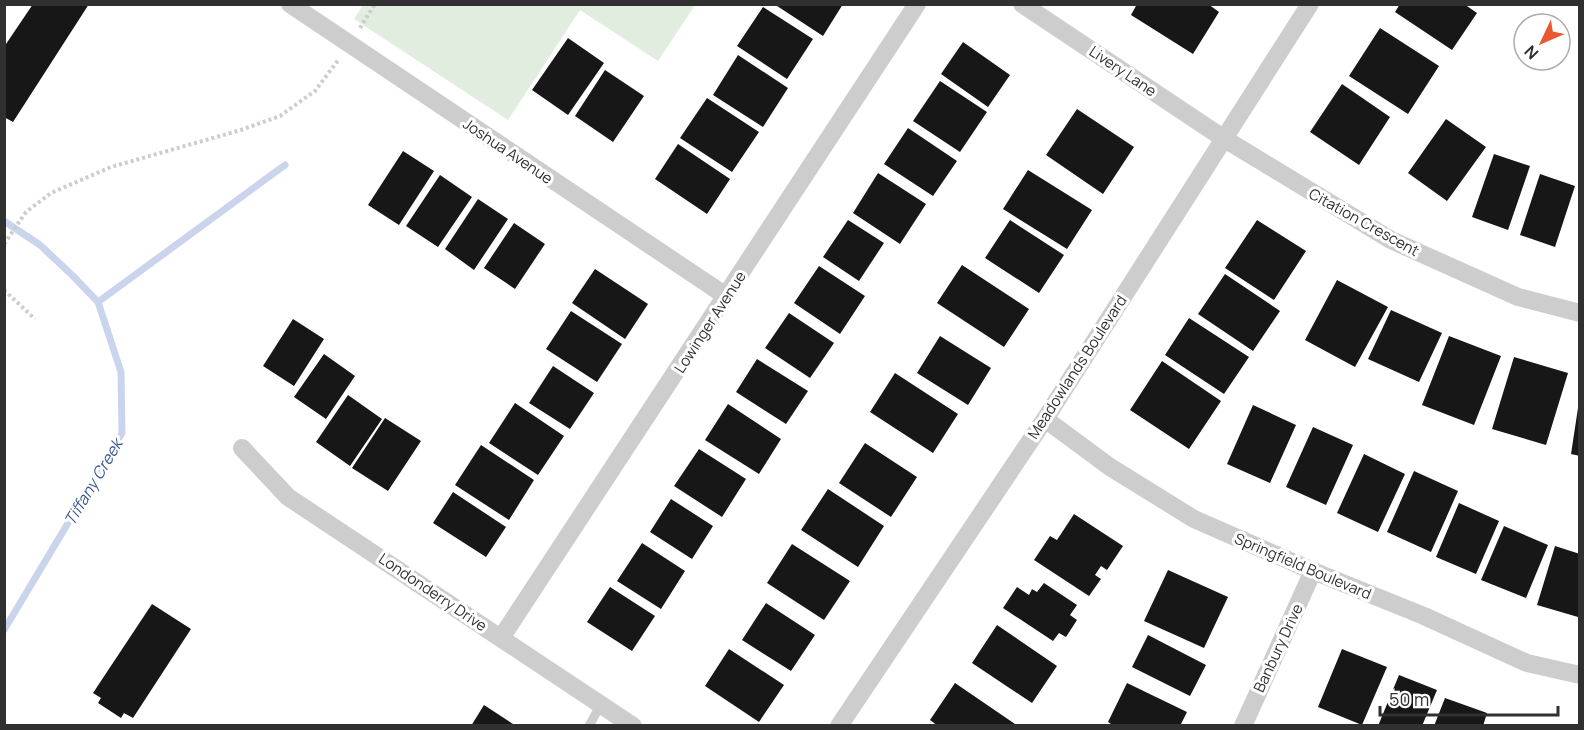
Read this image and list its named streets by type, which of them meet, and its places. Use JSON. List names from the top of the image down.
{
  "streets": {
    "street": [
      "Livery Lane",
      "Joshua Avenue",
      "Citation Crescent",
      "Lowinger Avenue",
      "Meadowlands Boulevard",
      "Springfield Boulevard",
      "Londonderry Drive",
      "Banbury Drive"
    ]
  },
  "crossings": [
    ["Livery Lane", "Citation Crescent"],
    ["Livery Lane", "Meadowlands Boulevard"],
    ["Joshua Avenue", "Lowinger Avenue"],
    ["Citation Crescent", "Meadowlands Boulevard"],
    ["Lowinger Avenue", "Londonderry Drive"],
    ["Meadowlands Boulevard", "Springfield Boulevard"],
    ["Springfield Boulevard", "Banbury Drive"]
  ],
  "water": ["Tiffany Creek"],
  "scale_bar": "50 m",
  "north": "bottom left"
}
